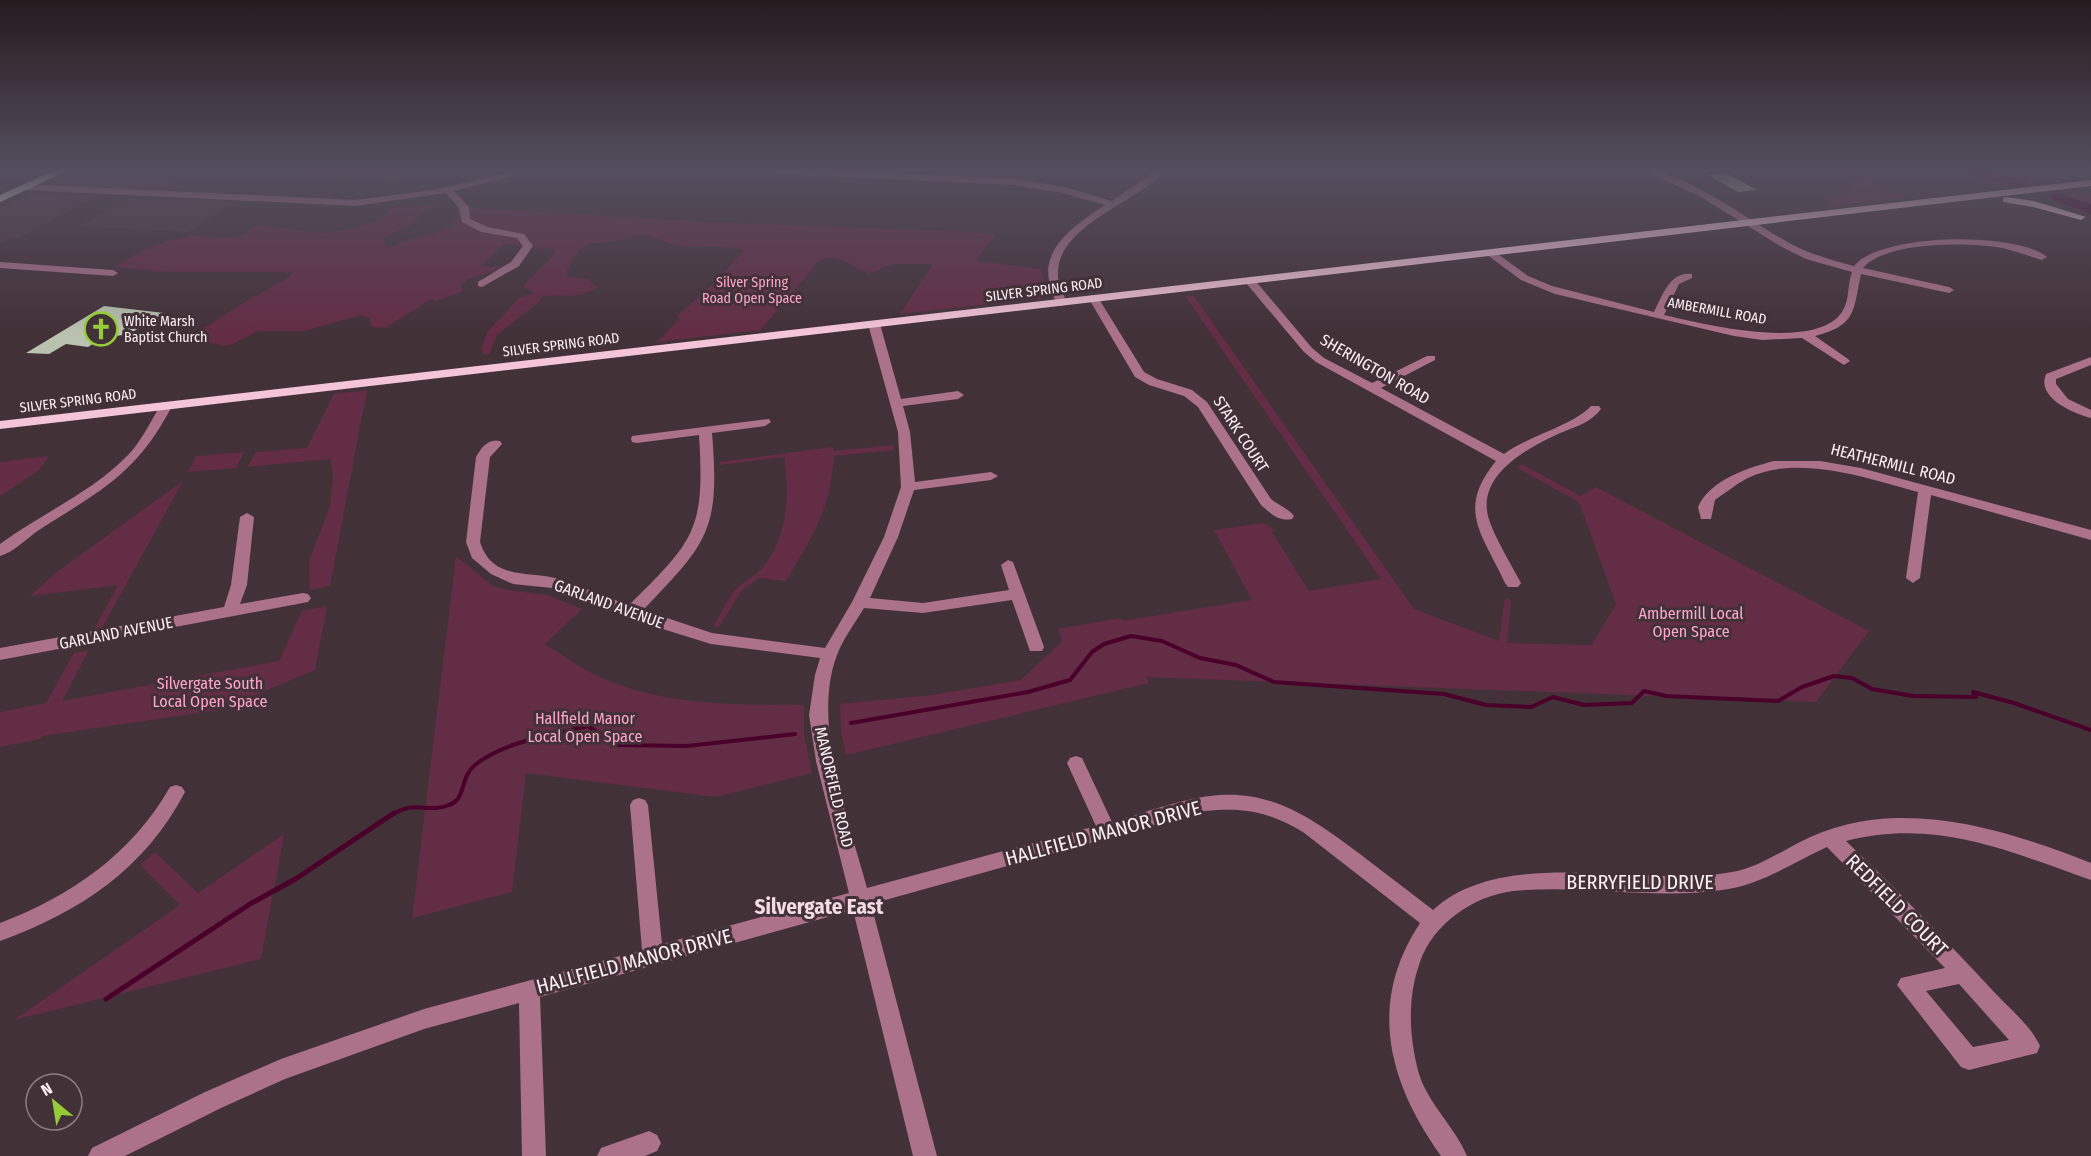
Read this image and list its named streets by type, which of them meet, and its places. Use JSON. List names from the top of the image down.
{
  "streets": {
    "main road": ["SILVER SPRING ROAD"],
    "street": [
      "AMBERMILL ROAD",
      "SHERINGTON ROAD",
      "STARK COURT",
      "HEATHERMILL ROAD",
      "GARLAND AVENUE",
      "MANORFIELD ROAD",
      "HALLFIELD MANOR DRIVE",
      "BERRYFIELD DRIVE",
      "REDFIELD COURT"
    ]
  },
  "crossings": [
    ["SILVER SPRING ROAD", "AMBERMILL ROAD"],
    ["SILVER SPRING ROAD", "SHERINGTON ROAD"],
    ["SILVER SPRING ROAD", "STARK COURT"],
    ["SILVER SPRING ROAD", "MANORFIELD ROAD"],
    ["GARLAND AVENUE", "MANORFIELD ROAD"],
    ["MANORFIELD ROAD", "HALLFIELD MANOR DRIVE"],
    ["HALLFIELD MANOR DRIVE", "BERRYFIELD DRIVE"],
    ["BERRYFIELD DRIVE", "REDFIELD COURT"]
  ],
  "districts": ["Silvergate East"],
  "parks": [
    "Silver Spring Road Open Space",
    "Ambermill Local Open Space",
    "Silvergate South Local Open Space",
    "Hallfield Manor Local Open Space"
  ],
  "places": {
    "church": ["White Marsh Baptist Church"]
  },
  "north": "top left"
}
